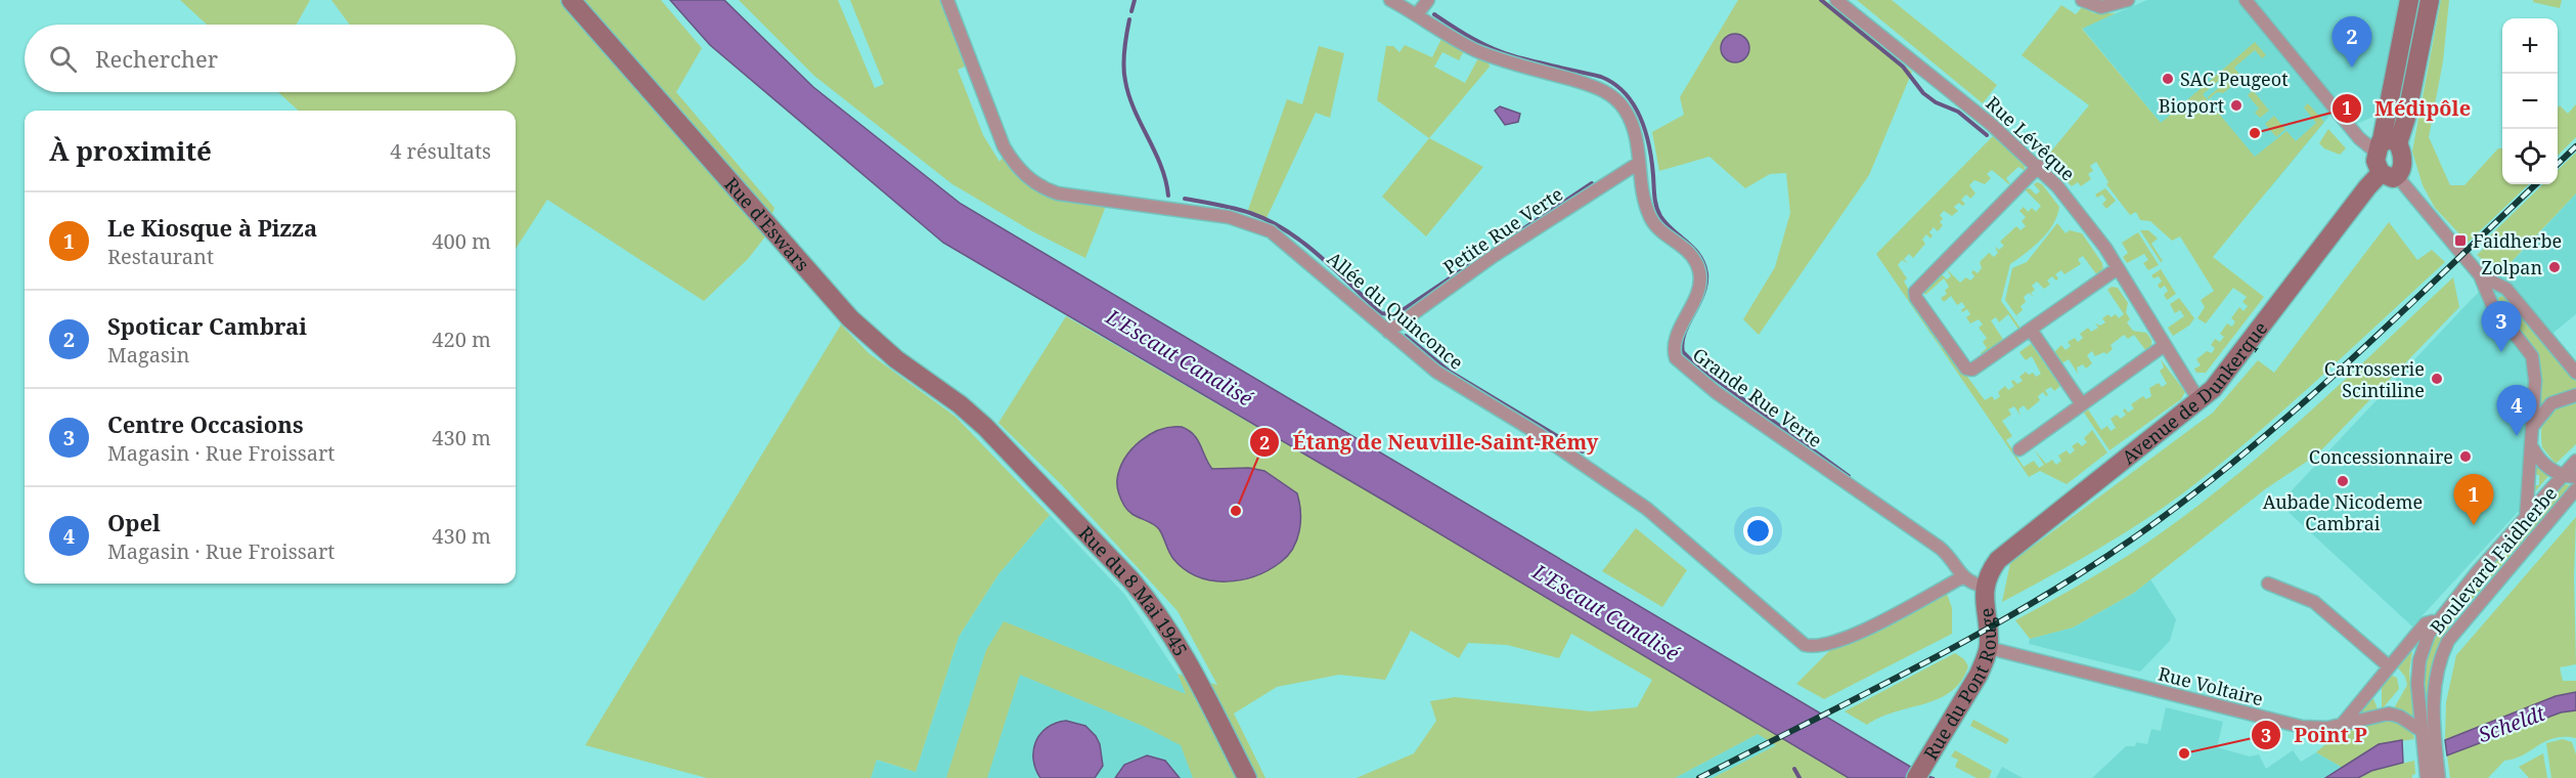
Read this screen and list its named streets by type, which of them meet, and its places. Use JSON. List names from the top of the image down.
{
  "streets": {
    "main road": [
      "Rue d'Eswars",
      "Avenue de Dunkerque",
      "Rue du 8 Mai 1945",
      "Rue du Pont Rouge"
    ],
    "street": [
      "Rue Lévêque",
      "Petite Rue Verte",
      "Allée du Quinconce",
      "Grande Rue Verte",
      "Boulevard Faidherbe",
      "Rue Voltaire"
    ]
  },
  "crossings": [
    ["Rue Lévêque", "Avenue de Dunkerque"],
    ["Rue d'Eswars", "Rue du 8 Mai 1945"],
    ["Petite Rue Verte", "Allée du Quinconce"],
    ["Petite Rue Verte", "Grande Rue Verte"],
    ["Allée du Quinconce", "Grande Rue Verte"],
    ["Avenue de Dunkerque", "Rue du Pont Rouge"],
    ["Boulevard Faidherbe", "Rue Voltaire"],
    ["Rue du Pont Rouge", "Rue Voltaire"]
  ],
  "water": ["L'Escaut Canalisé", "Scheldt"],
  "places": {
    "other": [
      "SAC Peugeot",
      "Bioport",
      "Médipôle",
      "Zolpan",
      "Carrosserie Scintiline",
      "Concessionnaire",
      "Aubade Nicodeme Cambrai",
      "Étang de Neuville-Saint-Rémy",
      "Point P"
    ],
    "transit": ["Faidherbe"]
  },
  "page": {
    "pins": [
      "2",
      "3",
      "4",
      "1"
    ],
    "map_buttons": ["+", "−"],
    "search": "Rechercher",
    "heading": ["À proximité", "4 résultats"],
    "list": [
      {
        "mark": "1",
        "name": "Le Kiosque à Pizza",
        "note": "Restaurant",
        "value": "400 m"
      },
      {
        "mark": "2",
        "name": "Spoticar Cambrai",
        "note": "Magasin",
        "value": "420 m"
      },
      {
        "mark": "3",
        "name": "Centre Occasions",
        "note": "Magasin · Rue Froissart",
        "value": "430 m"
      },
      {
        "mark": "4",
        "name": "Opel",
        "note": "Magasin · Rue Froissart",
        "value": "430 m"
      }
    ]
  }
}
